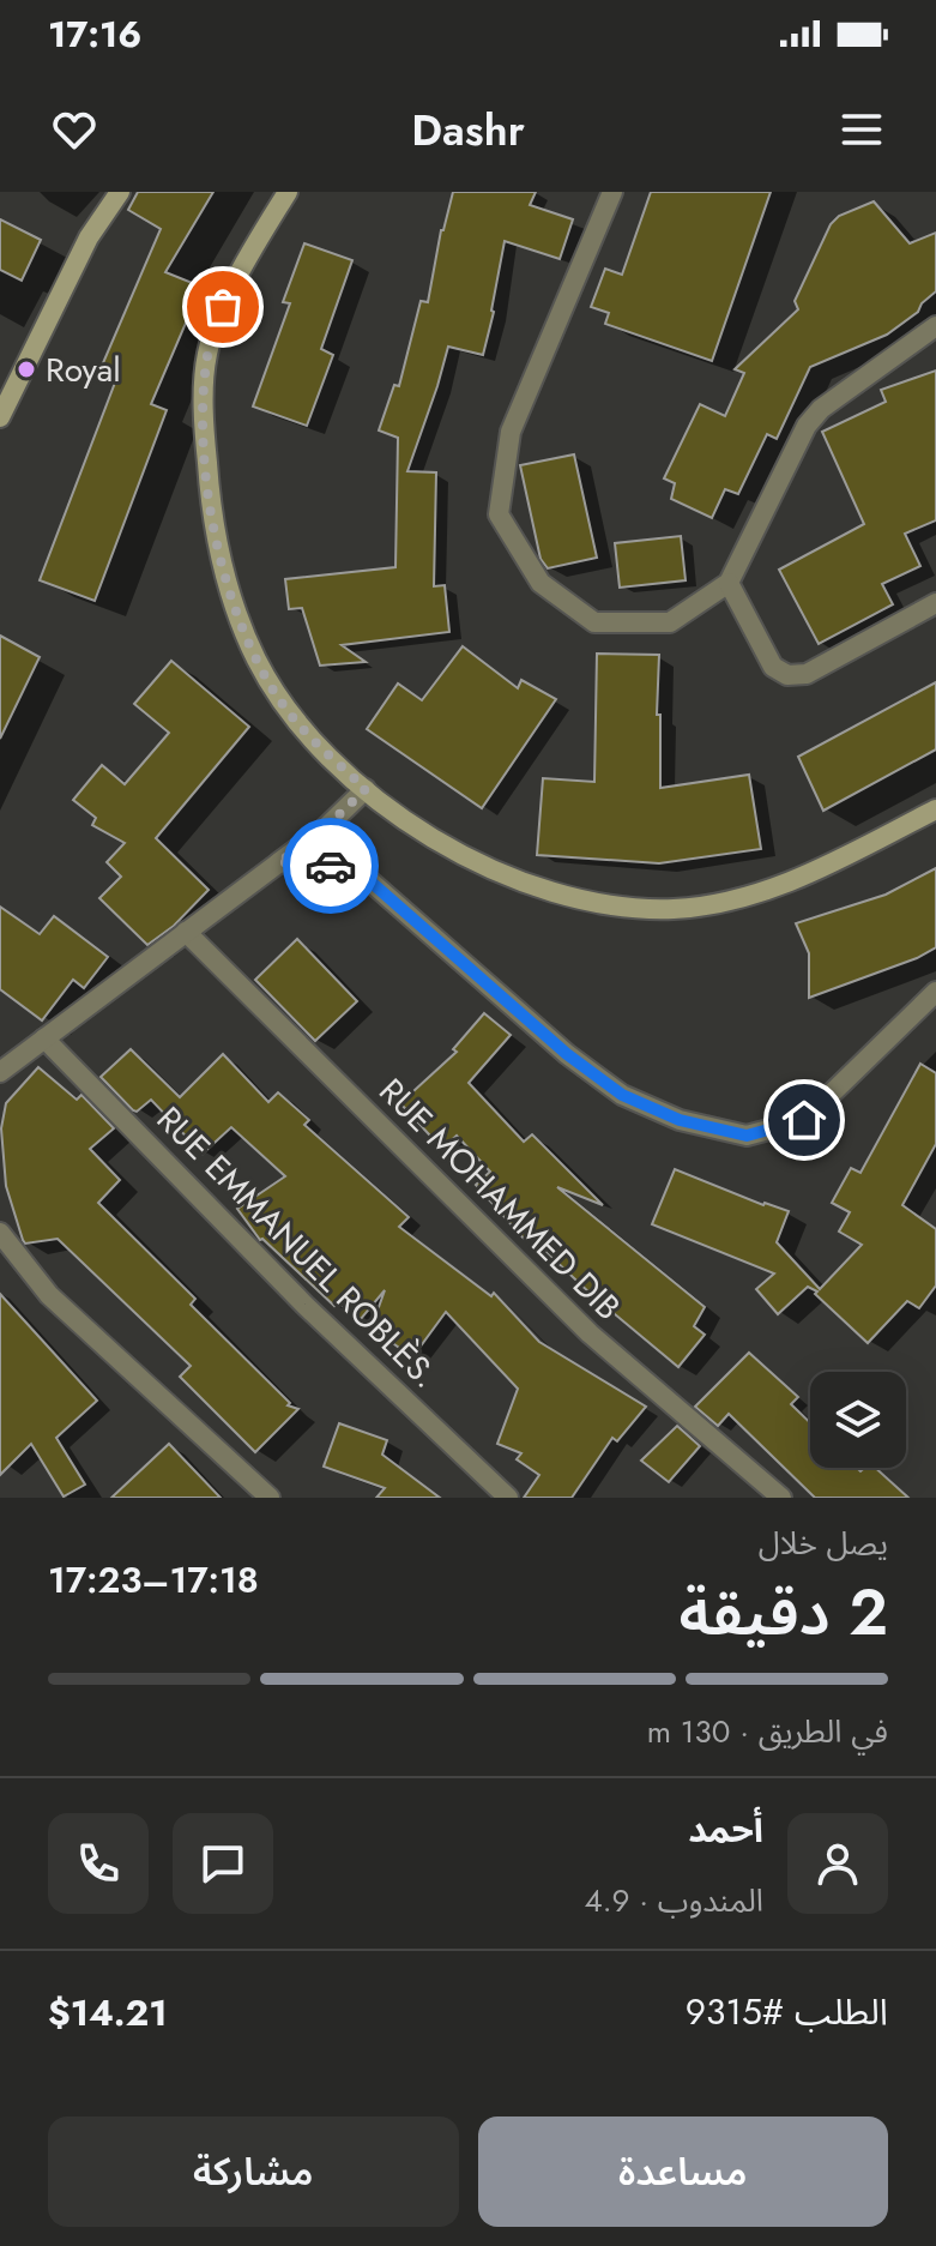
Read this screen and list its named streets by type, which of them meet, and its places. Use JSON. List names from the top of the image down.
{
  "streets": {
    "street": ["RUE MOHAMMED DIB", "RUE EMMANUEL ROBLÈS."]
  },
  "places": ["Royal"],
  "page": {
    "status": "17:16",
    "header": "Dashr",
    "heading": ["2 دقيقة", "يصل خلال", "17:18–17:23"],
    "panel": [
      "أحمد",
      "المندوب · 4.9",
      "الطلب #9315",
      "$14.21"
    ],
    "bar": "في الطريق · 130 m",
    "buttons": ["مساعدة", "مشاركة"]
  }
}
